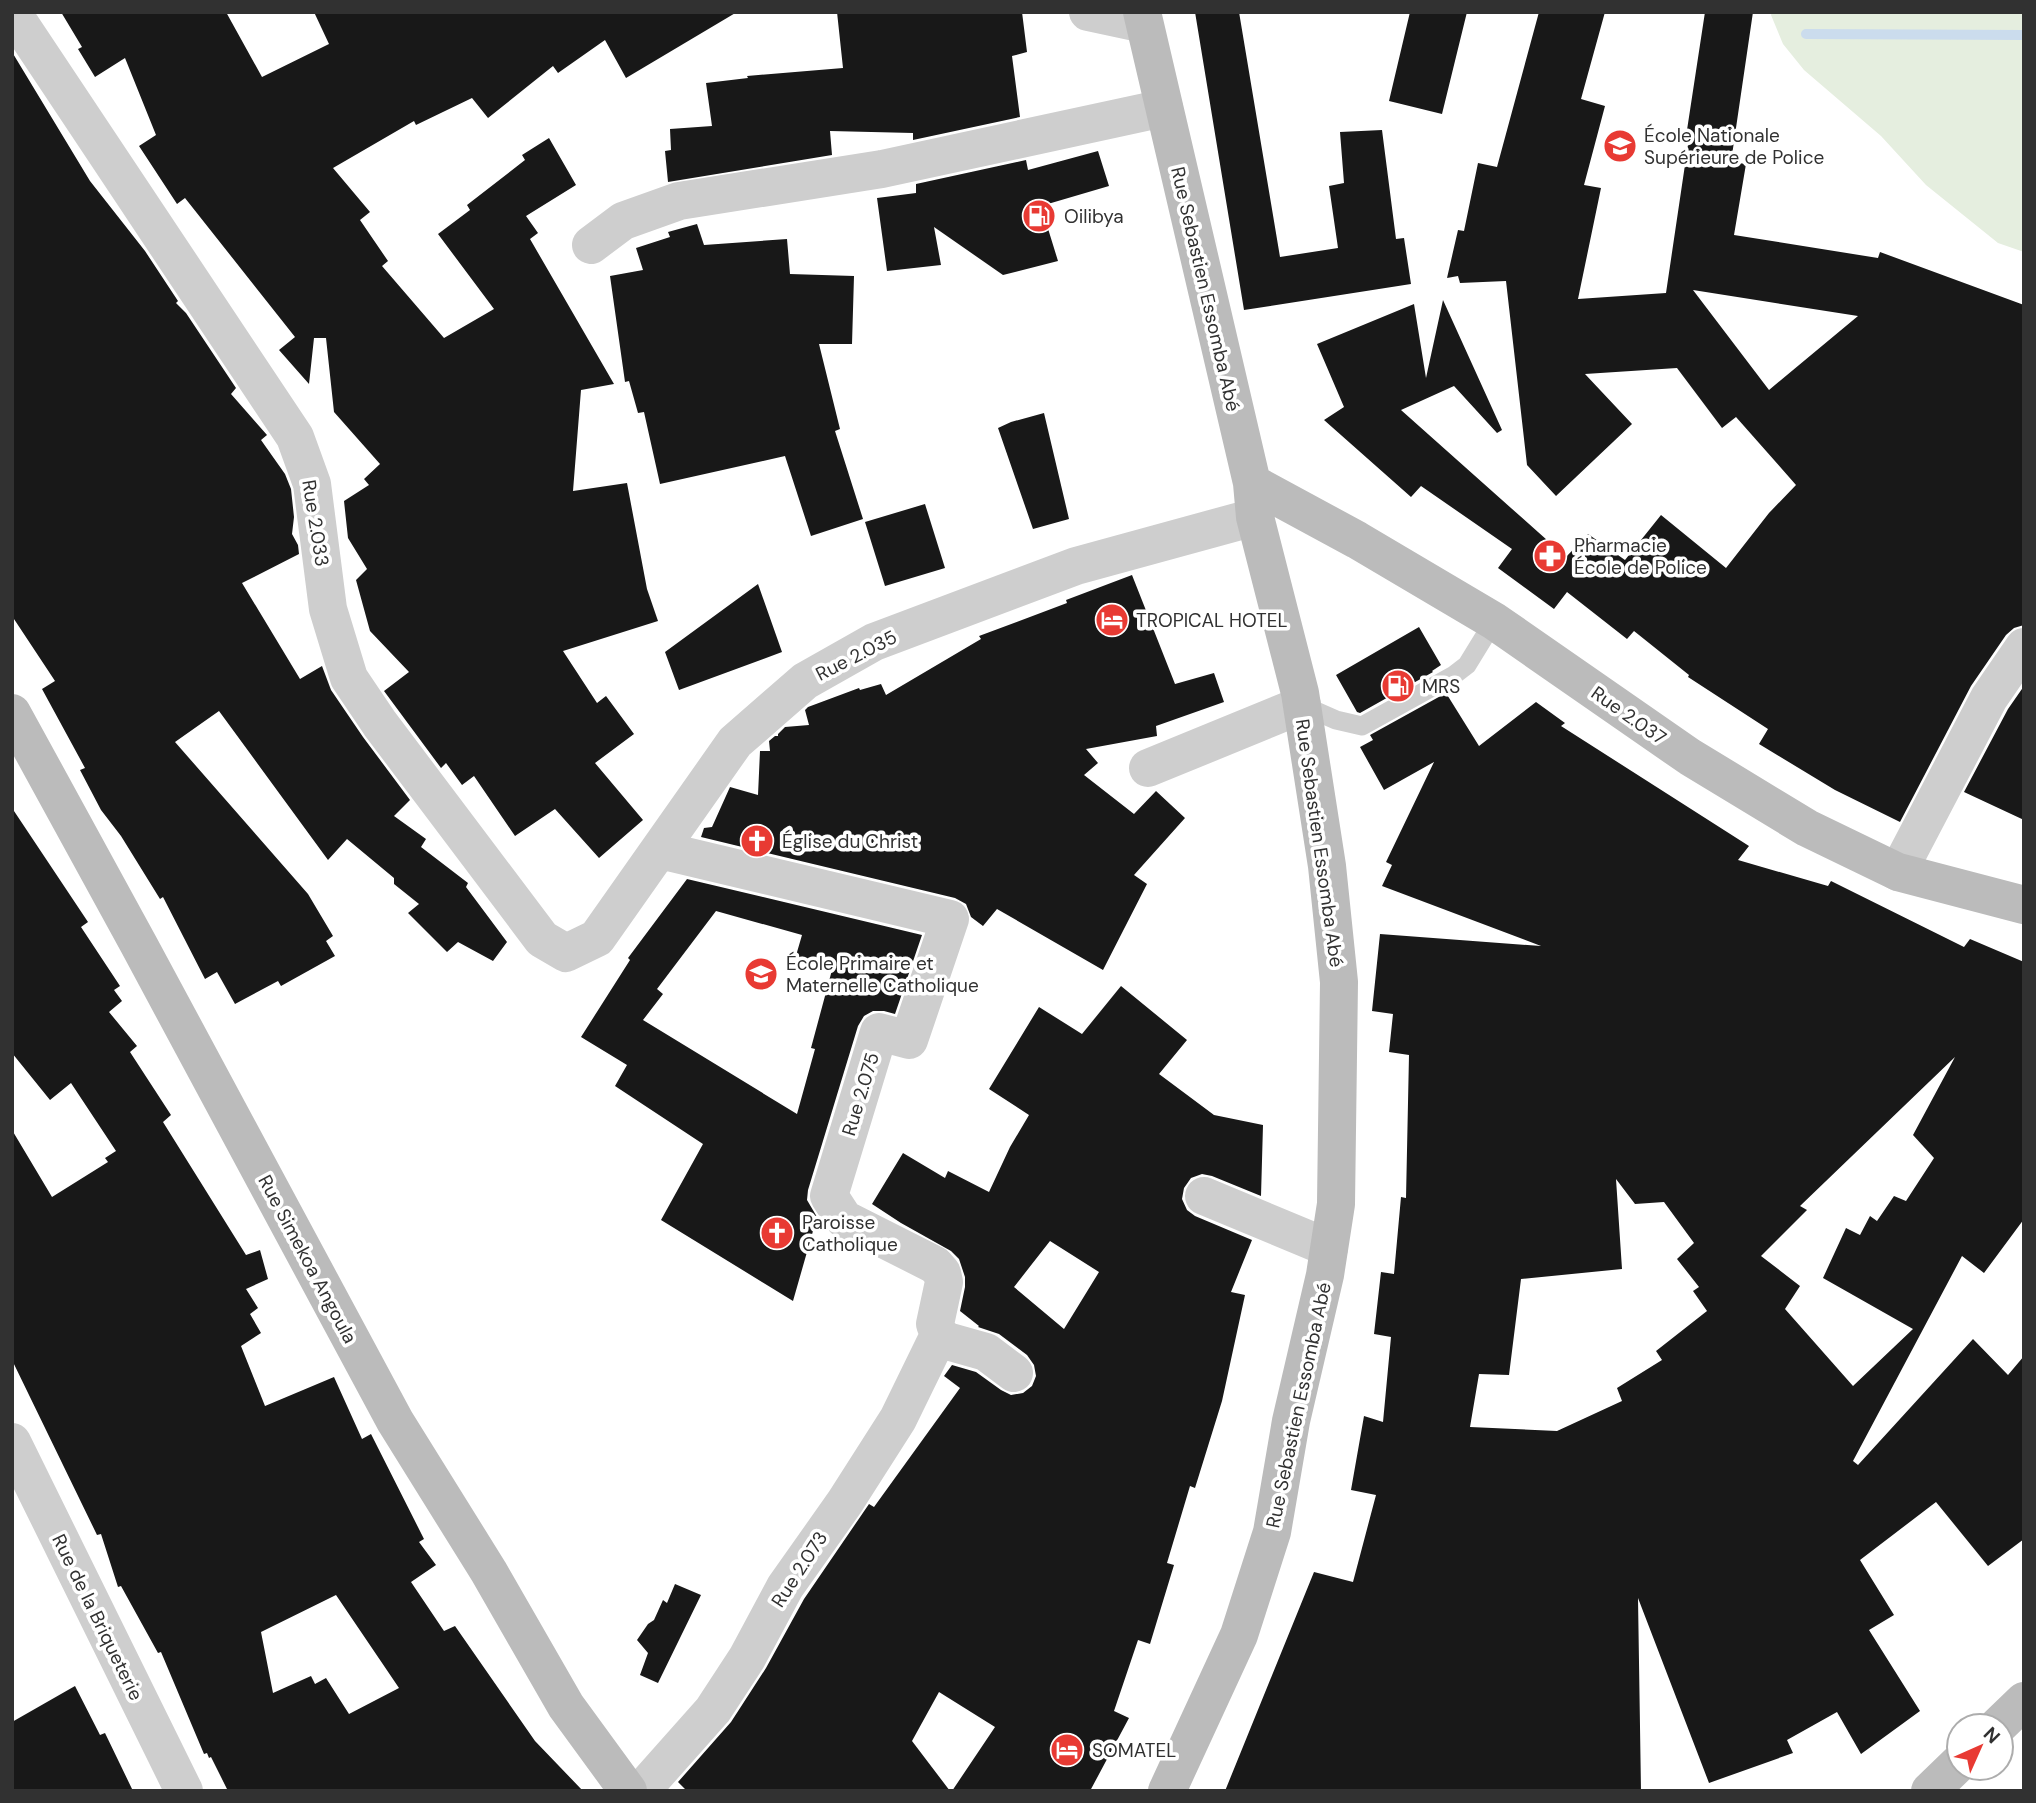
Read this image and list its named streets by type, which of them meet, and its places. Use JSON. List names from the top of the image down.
{
  "streets": {
    "main road": ["Rue Sebastien Essomba Abé", "Rue 2.037", "Rue Simekoa Angoula"],
    "street": [
      "Rue 2.033",
      "Rue 2.035",
      "Rue 2.075",
      "Rue 2.073",
      "Rue de la Briqueterie"
    ]
  },
  "crossings": [
    ["Rue Sebastien Essomba Abé", "Rue 2.035"],
    ["Rue Sebastien Essomba Abé", "Rue 2.037"],
    ["Rue 2.033", "Rue 2.035"],
    ["Rue 2.035", "Rue 2.037"],
    ["Rue 2.035", "Rue 2.075"],
    ["Rue 2.075", "Rue 2.073"]
  ],
  "places": {
    "school or university": ["École Nationale Supérieure de Police", "École Primaire et Maternelle Catholique"],
    "fuel station": ["Oilibya", "MRS"],
    "pharmacy": ["Pharmacie École de Police"],
    "hotel": ["TROPICAL HOTEL", "SOMATEL"],
    "church": ["Église du Christ", "Paroisse Catholique"]
  },
  "north": "top right"
}
